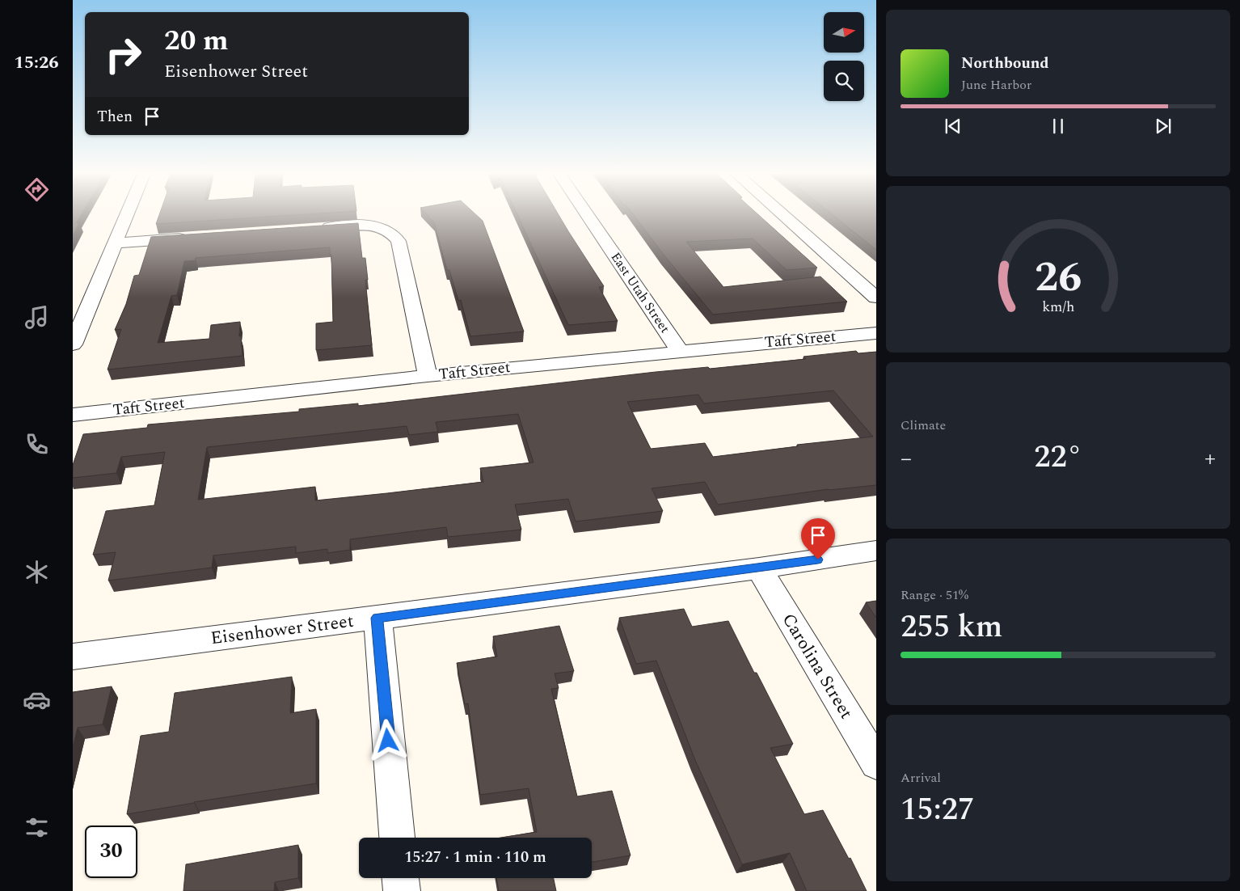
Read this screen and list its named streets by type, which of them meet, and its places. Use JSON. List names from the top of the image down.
{
  "streets": {
    "street": [
      "East Utah Street",
      "Taft Street",
      "Eisenhower Street",
      "Carolina Street"
    ]
  },
  "crossings": [
    ["East Utah Street", "Taft Street"],
    ["Eisenhower Street", "Carolina Street"]
  ],
  "north": "right",
  "page": {
    "tabs": "15:26",
    "turn": ["20 m", "Eisenhower Street"],
    "song": ["Northbound", "June Harbor"],
    "then": "Then",
    "tile": [
      "Climate",
      ["Range · 51%", "255 km"],
      ["Arrival", "15:27"]
    ],
    "heat": ["−", "22°", "+"],
    "limit": "30",
    "trip": "15:27 · 1 min · 110 m",
    "gauge": ["26", "km/h"]
  }
}
